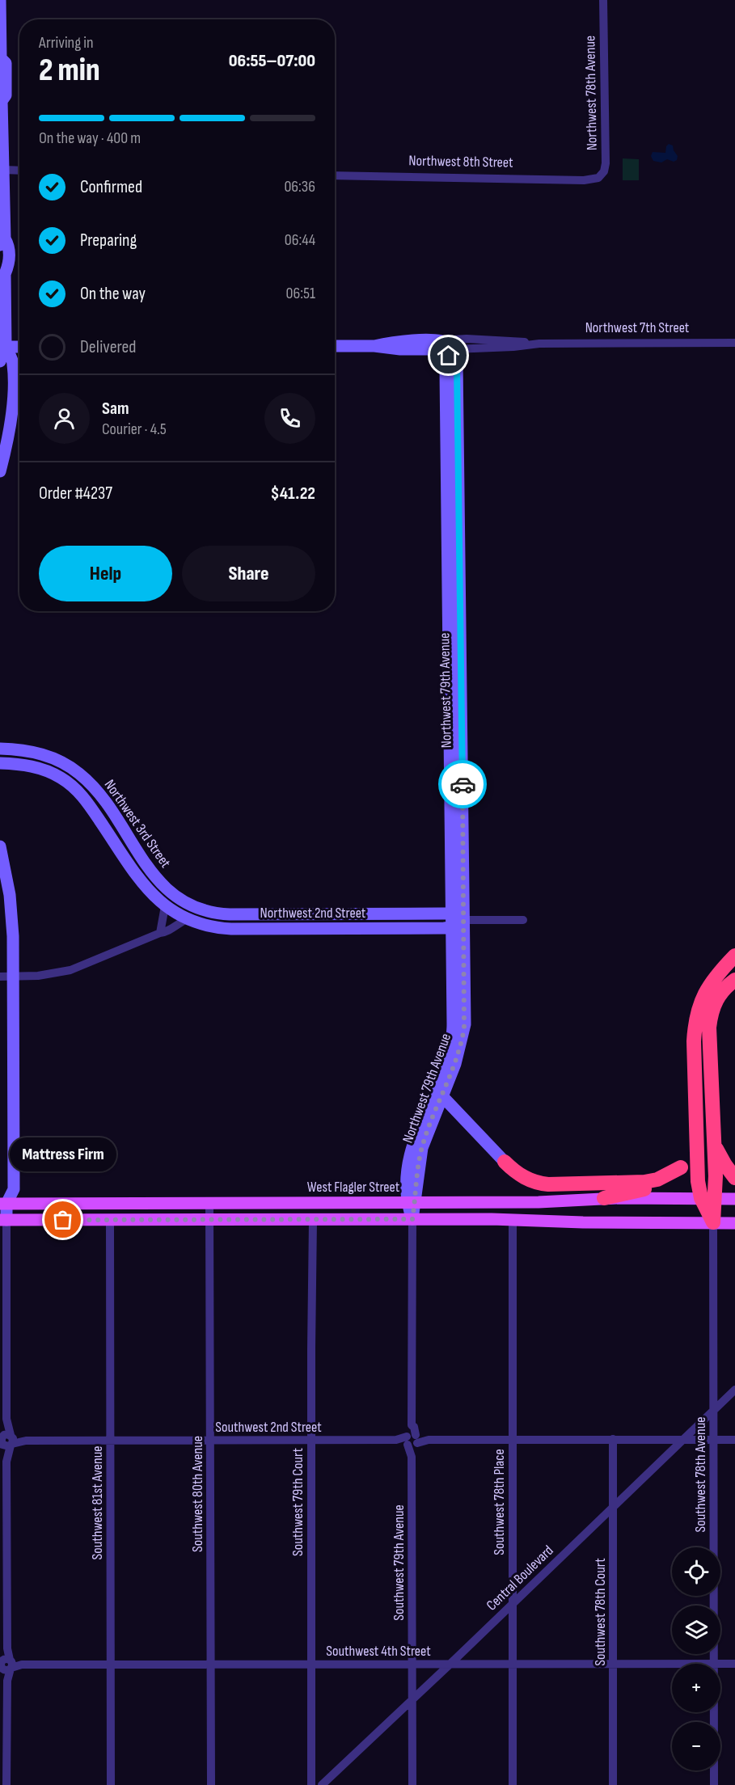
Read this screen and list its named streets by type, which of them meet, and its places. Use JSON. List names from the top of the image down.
{
  "streets": {
    "main road": ["West Flagler Street"],
    "street": [
      "Northwest 78th Avenue",
      "Northwest 8th Street",
      "Northwest 7th Street",
      "Northwest 79th Avenue",
      "Northwest 3rd Street",
      "Northwest 2nd Street",
      "Southwest 2nd Street",
      "Southwest 78th Avenue",
      "Southwest 80th Avenue",
      "Southwest 79th Court",
      "Southwest 78th Place",
      "Southwest 81st Avenue",
      "Southwest 79th Avenue",
      "Central Boulevard",
      "Southwest 78th Court",
      "Southwest 4th Street"
    ]
  },
  "crossings": [
    ["Northwest 78th Avenue", "Northwest 8th Street"],
    ["Northwest 7th Street", "Northwest 79th Avenue"],
    ["Northwest 79th Avenue", "Northwest 2nd Street"],
    ["Northwest 79th Avenue", "West Flagler Street"],
    ["Northwest 79th Avenue", "Southwest 79th Avenue"],
    ["Northwest 3rd Street", "Northwest 2nd Street"],
    ["West Flagler Street", "Southwest 80th Avenue"],
    ["Southwest 2nd Street", "Southwest 78th Avenue"],
    ["Southwest 2nd Street", "Southwest 80th Avenue"],
    ["Southwest 2nd Street", "Southwest 79th Court"],
    ["Southwest 2nd Street", "Southwest 78th Place"],
    ["Southwest 2nd Street", "Southwest 81st Avenue"],
    ["Southwest 2nd Street", "Southwest 79th Avenue"],
    ["Southwest 2nd Street", "Central Boulevard"],
    ["Southwest 2nd Street", "Southwest 78th Court"],
    ["Southwest 78th Avenue", "Central Boulevard"],
    ["Southwest 80th Avenue", "Southwest 4th Street"],
    ["Southwest 79th Court", "Southwest 4th Street"],
    ["Southwest 78th Place", "Central Boulevard"],
    ["Southwest 78th Place", "Southwest 4th Street"],
    ["Southwest 81st Avenue", "Southwest 4th Street"],
    ["Southwest 79th Avenue", "Central Boulevard"],
    ["Southwest 79th Avenue", "Southwest 4th Street"],
    ["Central Boulevard", "Southwest 78th Court"],
    ["Central Boulevard", "Southwest 4th Street"],
    ["Southwest 78th Court", "Southwest 4th Street"]
  ],
  "places": ["Mattress Firm"],
  "page": {
    "heading": ["2 min", "Arriving in", "06:55–07:00"],
    "panel": [
      "Sam",
      "Courier · 4.5",
      "Order #4237",
      "$41.22"
    ],
    "bar": "On the way · 400 m",
    "list": [
      ["Confirmed", "06:36"],
      ["Preparing", "06:44"],
      ["On the way", "06:51"],
      "Delivered"
    ],
    "buttons": ["Help", "Share"],
    "bubble": "Mattress Firm",
    "map_buttons": ["+", "−"]
  }
}
